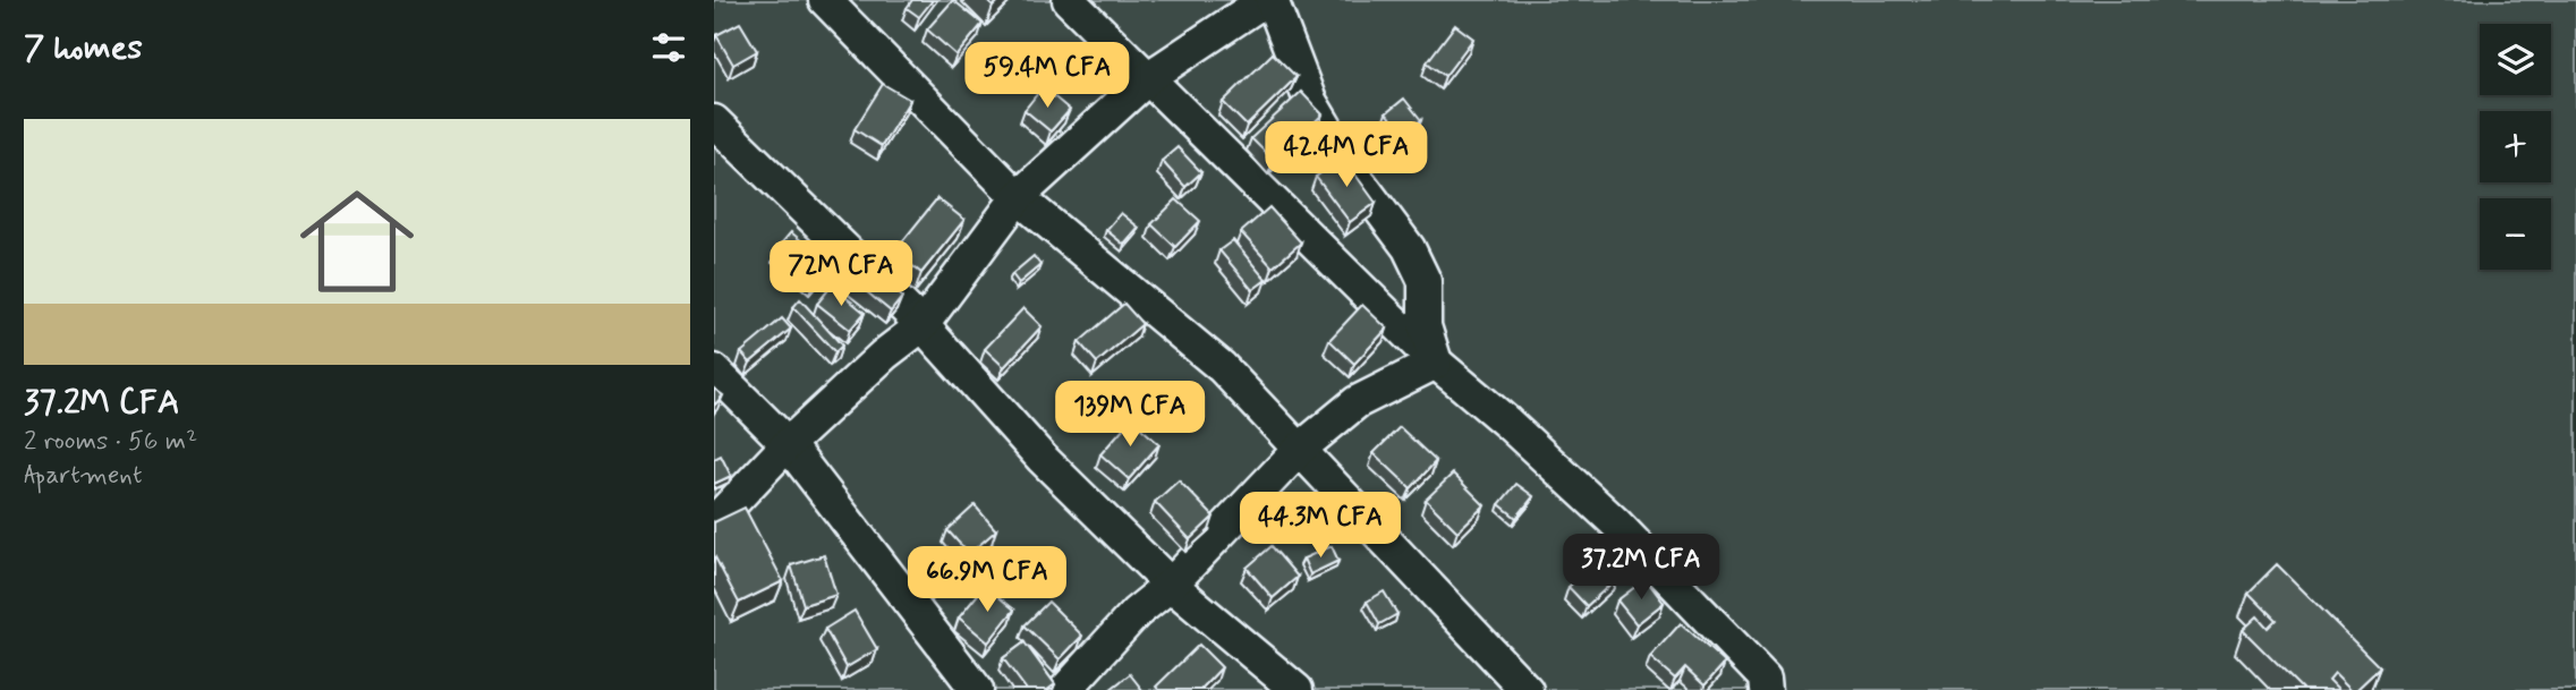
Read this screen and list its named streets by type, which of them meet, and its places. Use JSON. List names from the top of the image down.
{
  "page": {
    "heading": "7 homes",
    "map_buttons": ["+", "−"],
    "price": [
      "59.4M CFA",
      "42.4M CFA",
      "72M CFA",
      "139M CFA",
      "44.3M CFA",
      "37.2M CFA",
      "66.9M CFA"
    ],
    "list": [
      {
        "name": "37.2M CFA",
        "note": "2 rooms · 56 m² · Apartment"
      }
    ]
  }
}
